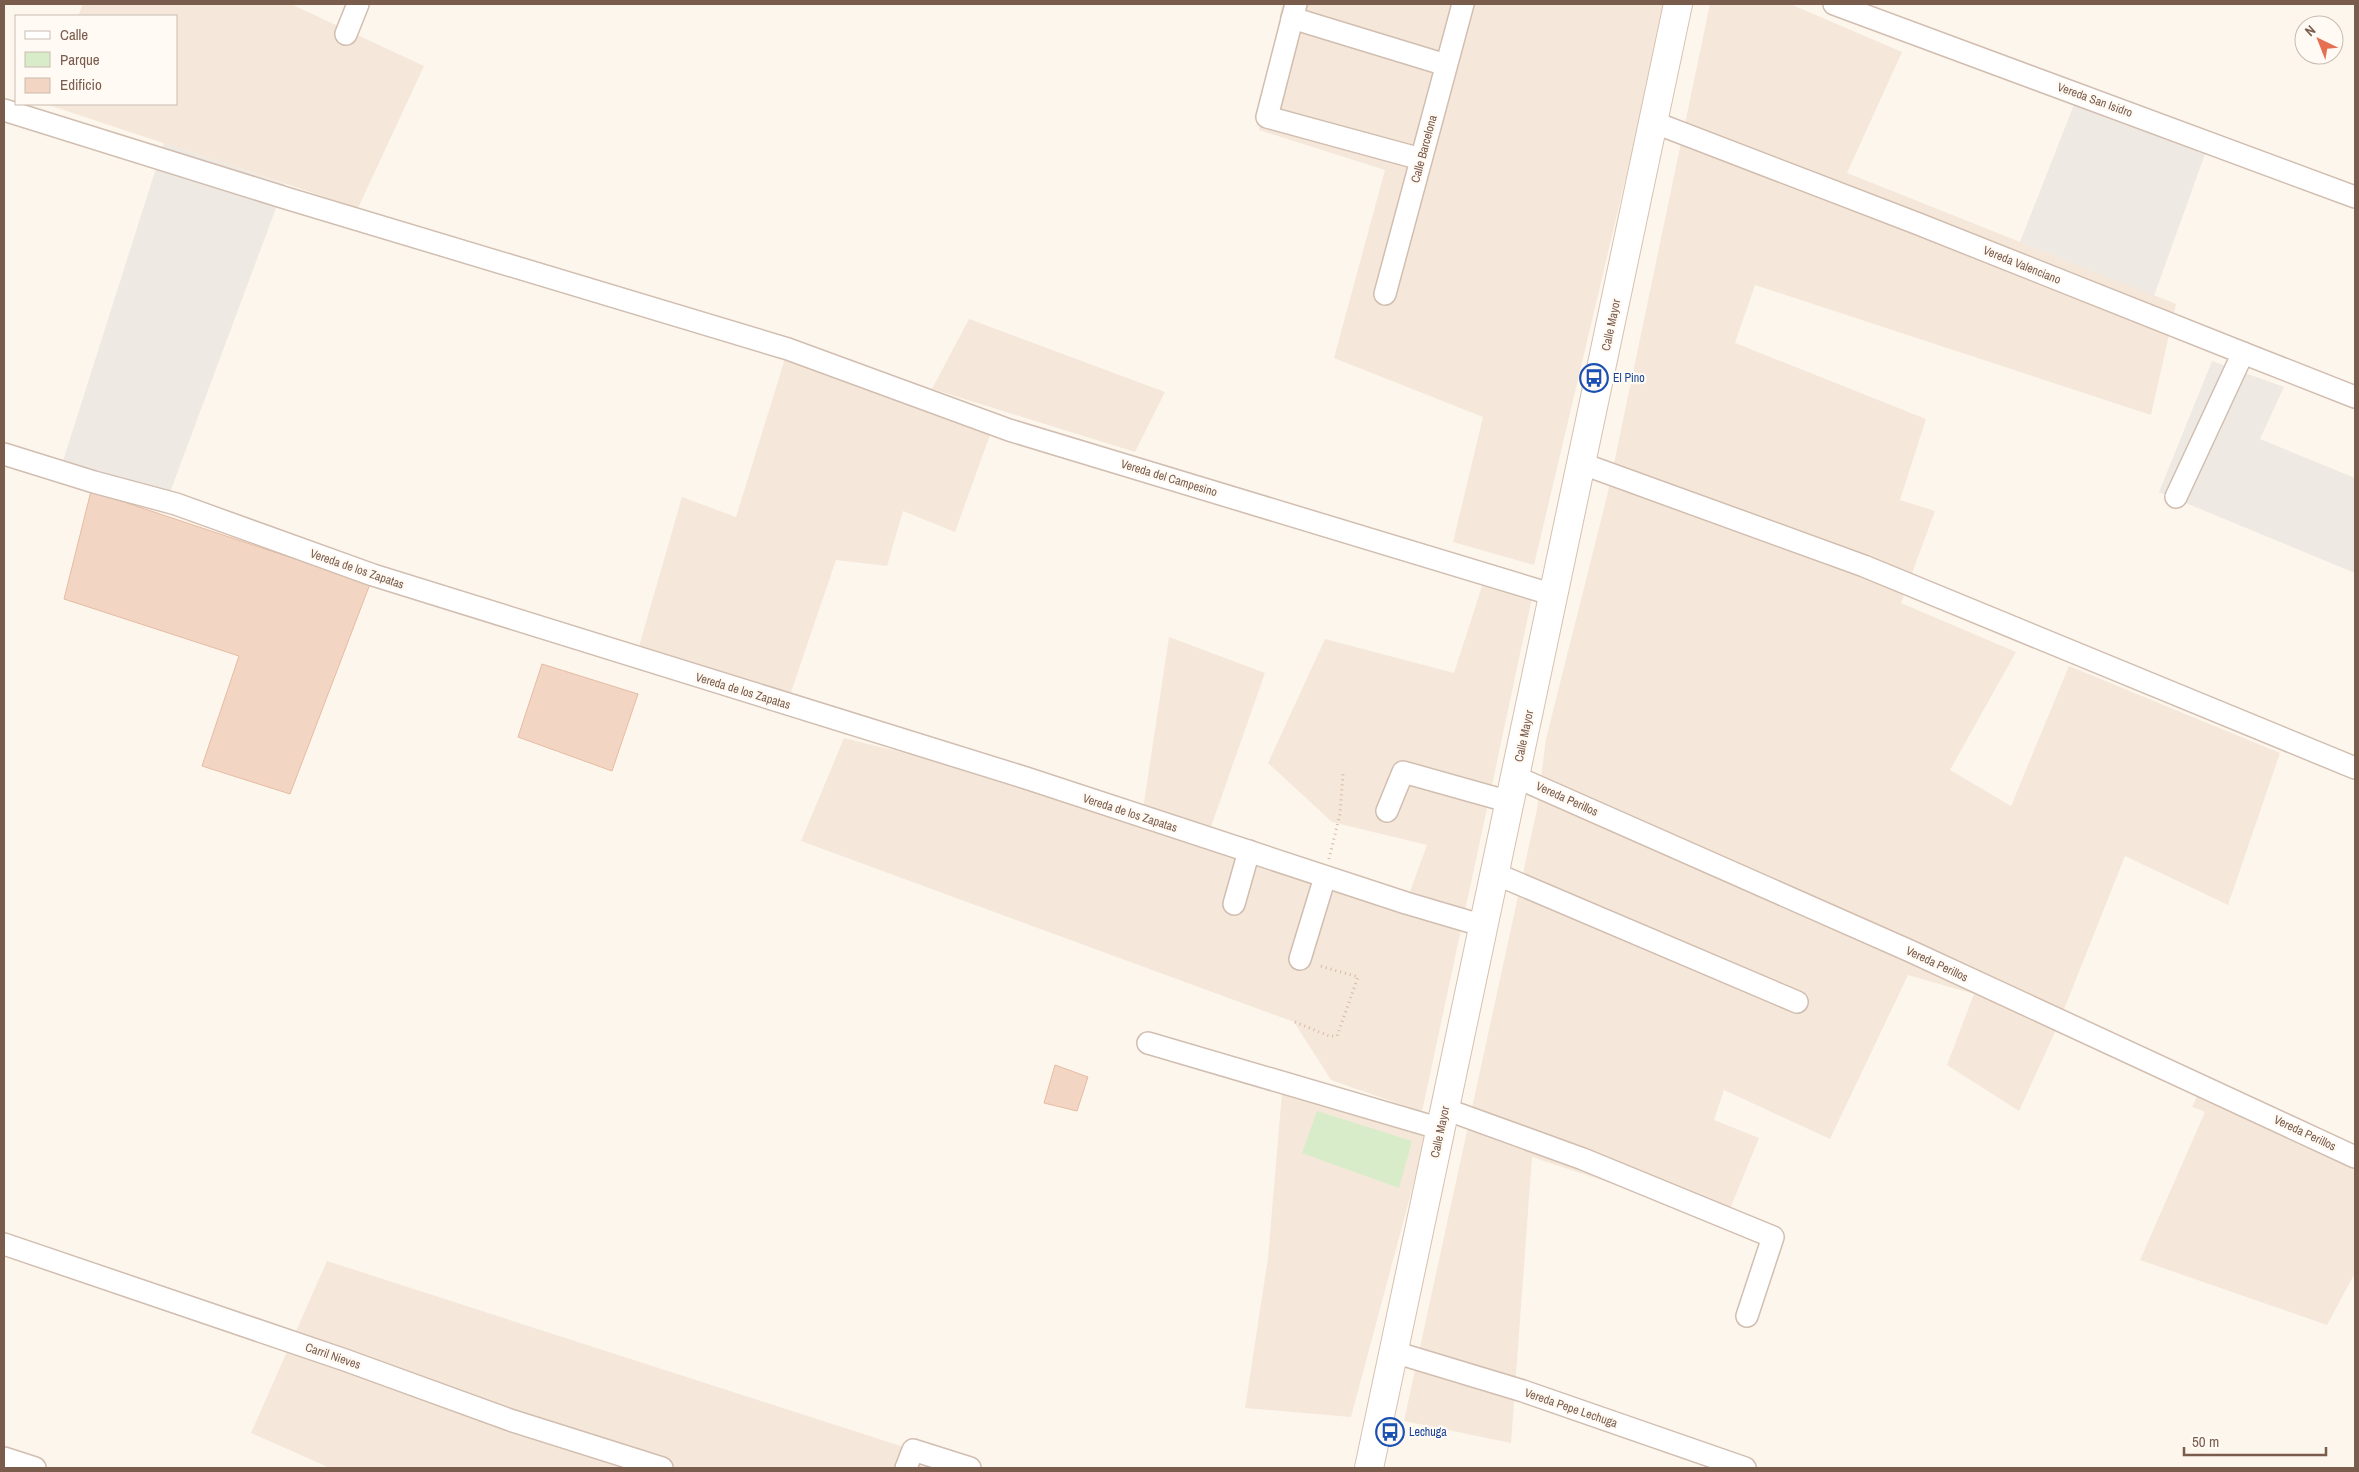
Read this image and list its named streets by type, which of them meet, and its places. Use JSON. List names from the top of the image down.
{
  "streets": {
    "main road": ["Calle Mayor"],
    "street": [
      "Vereda San Isidro",
      "Calle Barcelona",
      "Vereda Valenciano",
      "Vereda del Campesino",
      "Vereda de los Zapatas",
      "Vereda Perillos",
      "Carril Nieves",
      "Vereda Pepe Lechuga"
    ]
  },
  "crossings": [
    ["Vereda Valenciano", "Calle Mayor"],
    ["Calle Mayor", "Vereda del Campesino"],
    ["Calle Mayor", "Vereda de los Zapatas"],
    ["Calle Mayor", "Vereda Perillos"],
    ["Calle Mayor", "Vereda Pepe Lechuga"]
  ],
  "places": {
    "bus stop": ["El Pino", "Lechuga"]
  },
  "legend": ["Calle", "Parque", "Edificio"],
  "scale_bar": "50 m",
  "north": "top left"
}
